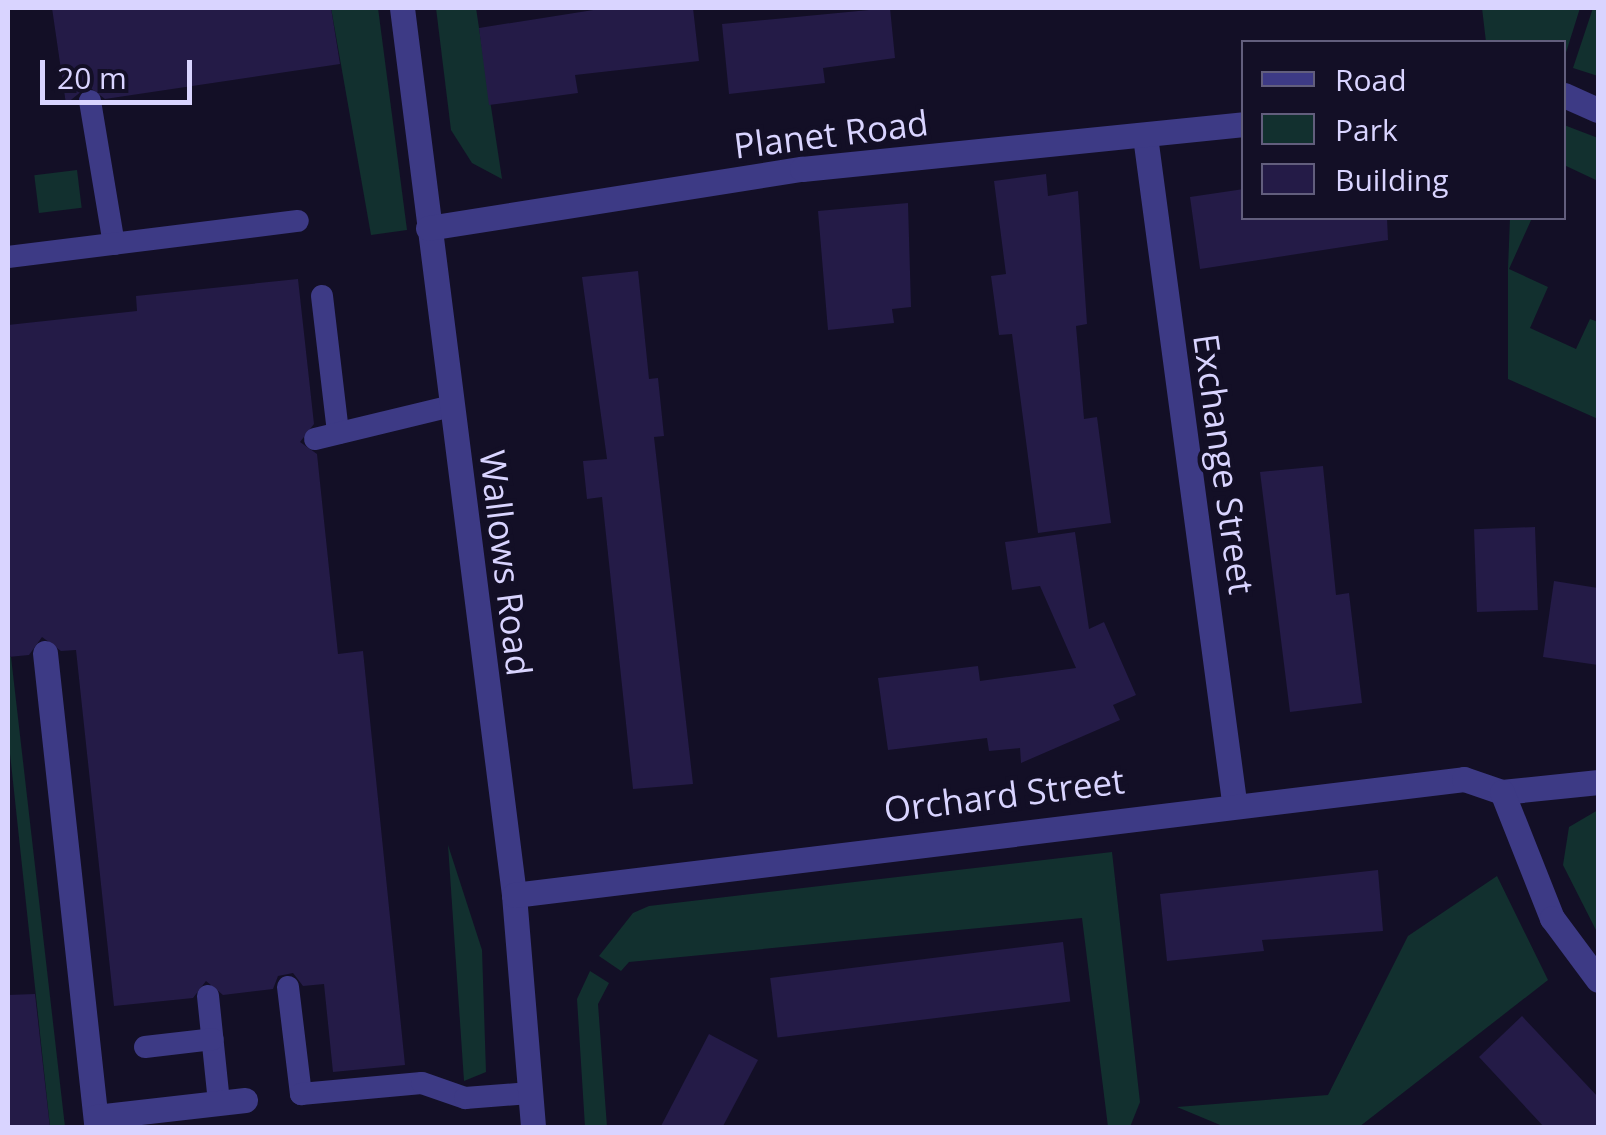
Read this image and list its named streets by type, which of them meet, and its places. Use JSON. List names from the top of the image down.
{
  "streets": {
    "street": [
      "Planet Road",
      "Exchange Street",
      "Wallows Road",
      "Orchard Street"
    ]
  },
  "crossings": [
    ["Planet Road", "Exchange Street"],
    ["Planet Road", "Wallows Road"],
    ["Exchange Street", "Orchard Street"],
    ["Wallows Road", "Orchard Street"]
  ],
  "legend": ["Road", "Park", "Building"],
  "scale_bar": "20 m"
}
